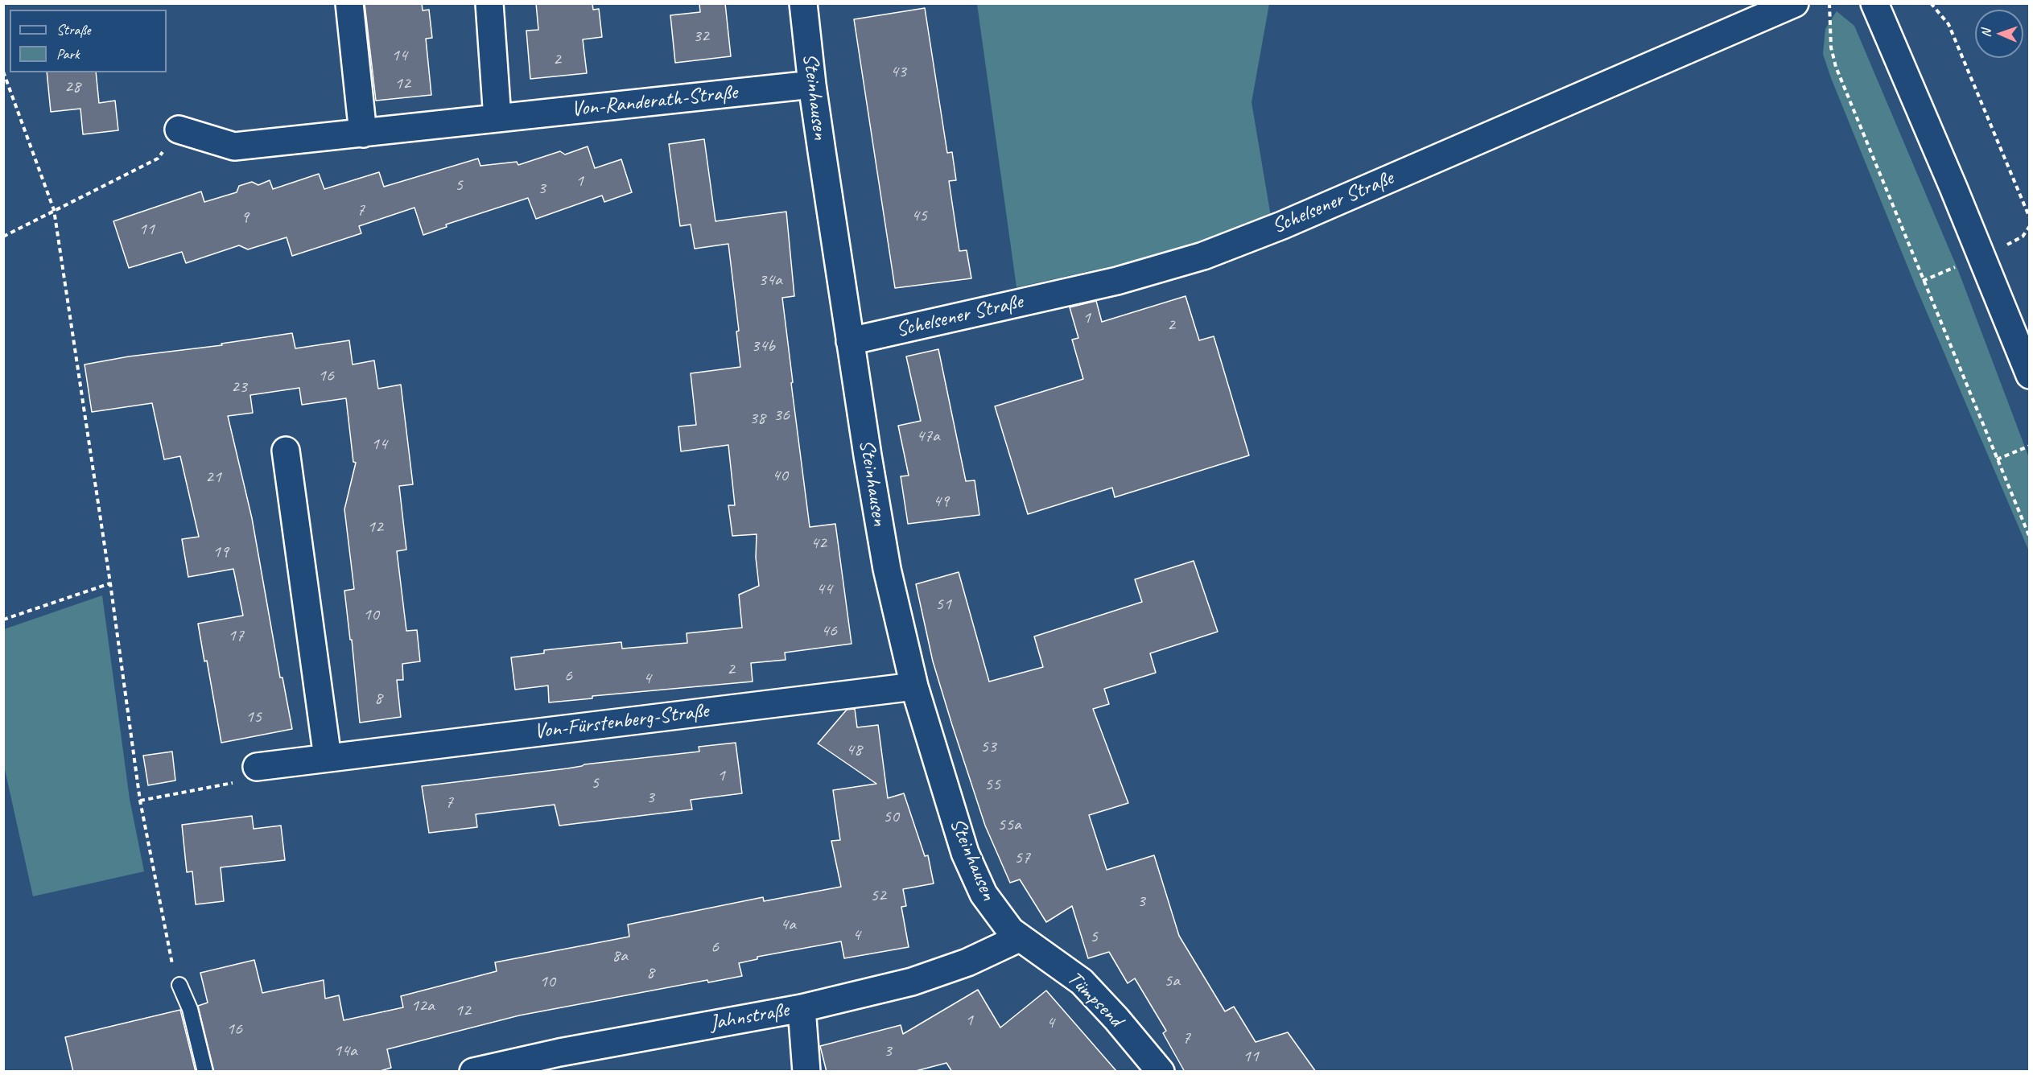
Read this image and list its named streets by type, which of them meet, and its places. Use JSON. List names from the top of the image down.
{
  "streets": {
    "street": [
      "Steinhausen",
      "Von-Randerath-Straße",
      "Schelsener Straße",
      "Von-Fürstenberg-Straße",
      "Tümpsend",
      "Jahnstraße"
    ]
  },
  "crossings": [
    ["Steinhausen", "Von-Randerath-Straße"],
    ["Steinhausen", "Schelsener Straße"],
    ["Steinhausen", "Von-Fürstenberg-Straße"],
    ["Steinhausen", "Tümpsend"],
    ["Steinhausen", "Jahnstraße"],
    ["Tümpsend", "Jahnstraße"]
  ],
  "house_numbers": [
    "32",
    "14",
    "2",
    "43",
    "12",
    "28",
    "1",
    "5",
    "3",
    "7",
    "45",
    "9",
    "11",
    "34a",
    "1",
    "2",
    "34b",
    "16",
    "23",
    "36",
    "38",
    "47a",
    "14",
    "40",
    "21",
    "49",
    "12",
    "42",
    "19",
    "44",
    "51",
    "10",
    "46",
    "17",
    "2",
    "6",
    "4",
    "8",
    "15",
    "53",
    "48",
    "1",
    "5",
    "55",
    "3",
    "7",
    "50",
    "55a",
    "57",
    "52",
    "3",
    "4a",
    "4",
    "5",
    "6",
    "8a",
    "8",
    "5a",
    "10",
    "12a",
    "12",
    "1",
    "4",
    "16",
    "7",
    "14a",
    "3",
    "11"
  ],
  "legend": ["Straße", "Park"],
  "north": "left"
}
